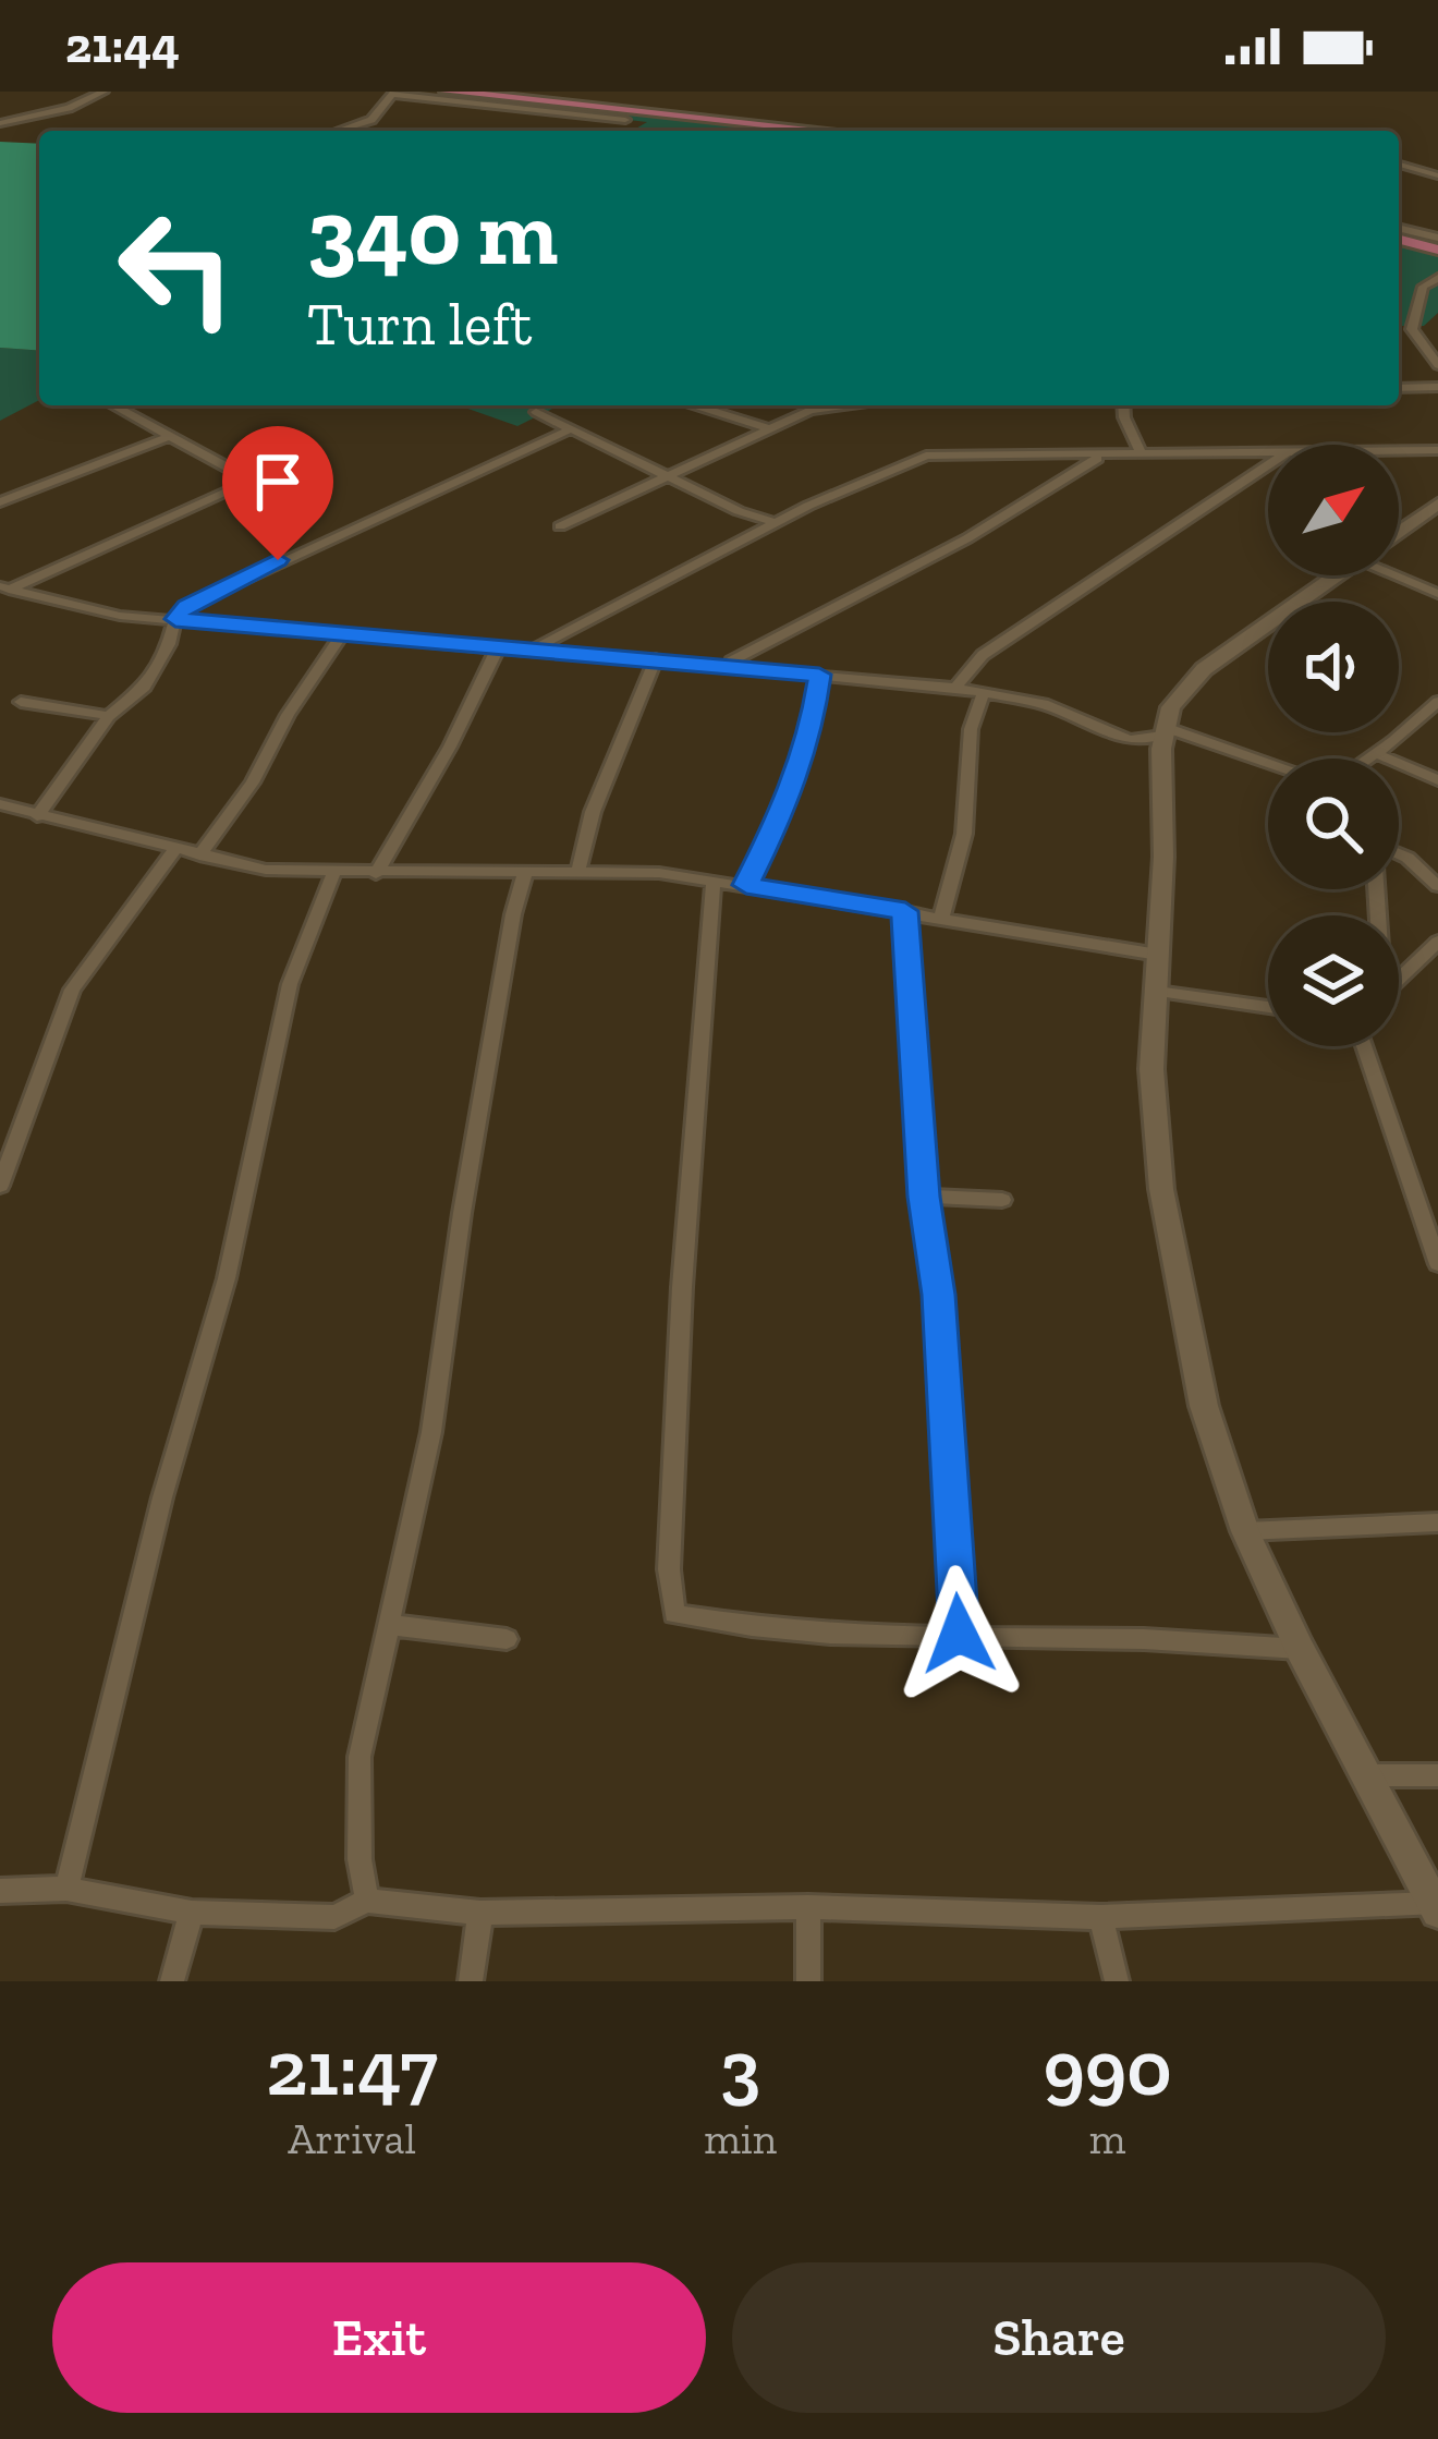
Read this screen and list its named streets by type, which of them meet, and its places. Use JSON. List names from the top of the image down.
{
  "north": "top right",
  "page": {
    "status": "21:44",
    "turn": ["340 m", "Turn left"],
    "eta": [
      "21:47",
      "Arrival",
      "3",
      "min",
      "990",
      "m"
    ],
    "buttons": ["Exit", "Share"]
  }
}
